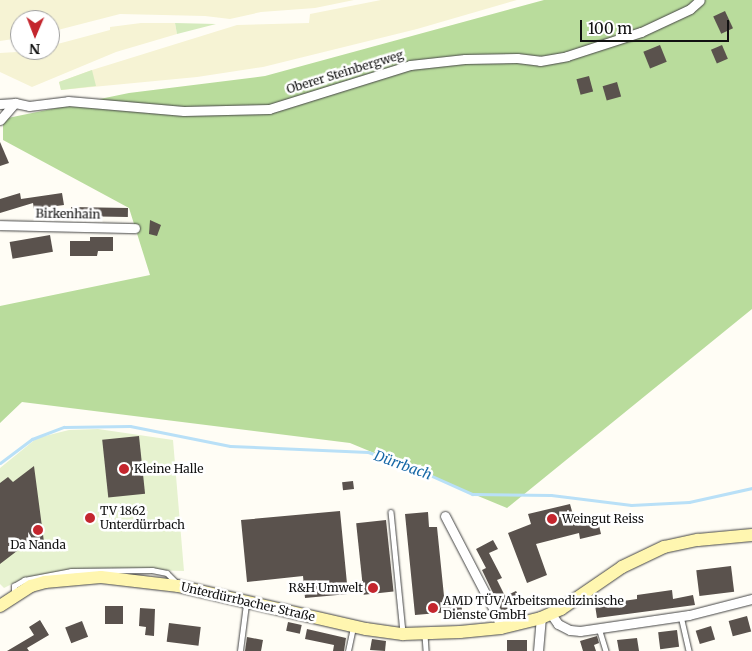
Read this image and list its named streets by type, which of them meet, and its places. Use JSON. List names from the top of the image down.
{
  "streets": {
    "street": ["Oberer Steinbergweg", "Birkenhain", "Unterdürrbacher Straße"]
  },
  "water": ["Dürrbach"],
  "places": [
    "Kleine Halle",
    "TV 1862 Unterdürrbach",
    "Weingut Reiss",
    "Da Nanda",
    "R&H Umwelt",
    "AMD TÜV Arbeitsmedizinische Dienste GmbH"
  ],
  "scale_bar": "100 m",
  "north": "bottom"
}
